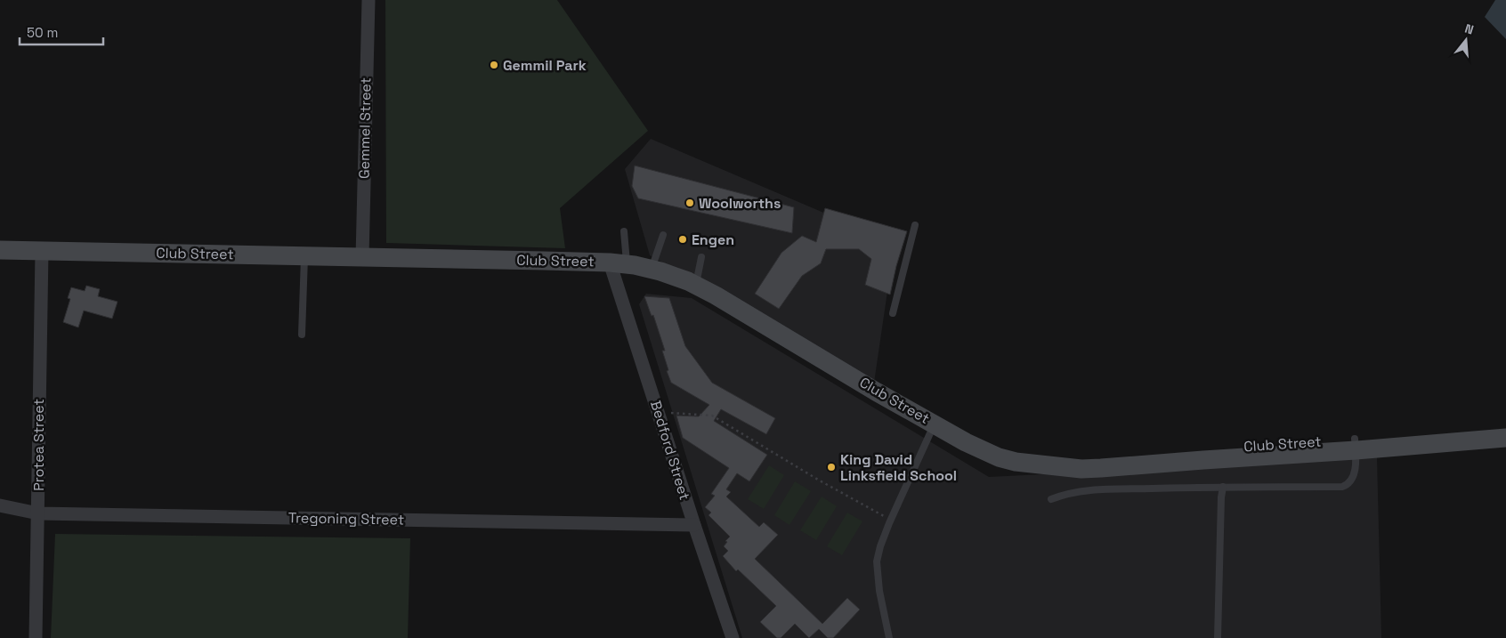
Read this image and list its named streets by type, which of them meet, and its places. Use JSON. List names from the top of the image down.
{
  "streets": {
    "main road": ["Club Street"],
    "street": [
      "Gemmel Street",
      "Protea Street",
      "Bedford Street",
      "Tregoning Street"
    ]
  },
  "crossings": [
    ["Gemmel Street", "Club Street"],
    ["Club Street", "Protea Street"],
    ["Club Street", "Bedford Street"],
    ["Protea Street", "Tregoning Street"],
    ["Bedford Street", "Tregoning Street"]
  ],
  "places": [
    "Gemmil Park",
    "Woolworths",
    "Engen",
    "King David Linksfield School"
  ],
  "scale_bar": "50 m",
  "north": "top"
}
